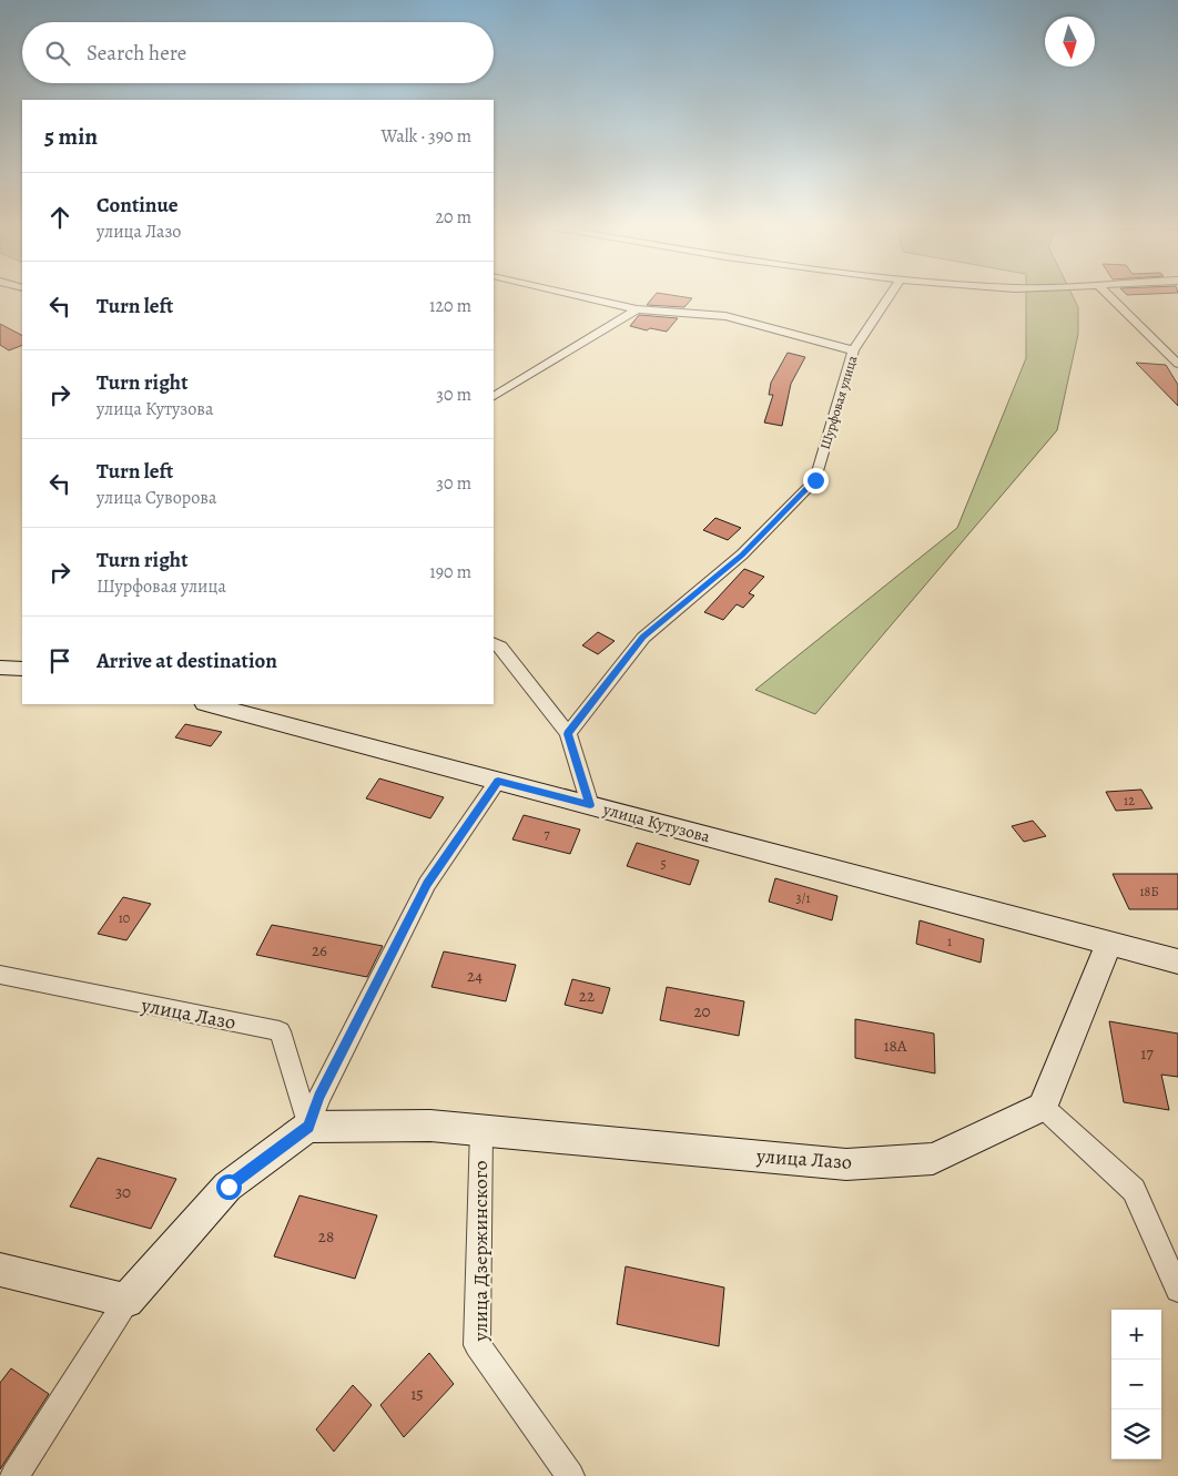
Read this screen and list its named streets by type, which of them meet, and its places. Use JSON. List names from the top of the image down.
{
  "streets": {
    "street": [
      "Шурфовая улица",
      "улица Кутузова",
      "улица Лазо",
      "улица Дзержинского"
    ]
  },
  "crossings": [
    ["улица Лазо", "улица Дзержинского"]
  ],
  "house_numbers": [
    "12",
    "7",
    "5",
    "18Б",
    "3/1",
    "10",
    "1",
    "26",
    "24",
    "22",
    "20",
    "18А",
    "17",
    "30",
    "28",
    "15"
  ],
  "north": "bottom",
  "page": {
    "search": "Search here",
    "heading": ["5 min", "Walk · 390 m"],
    "list": [
      ["Continue", "улица Лазо", "20 m"],
      ["Turn left", "120 m"],
      ["Turn right", "улица Кутузова", "30 m"],
      ["Turn left", "улица Суворова", "30 m"],
      ["Turn right", "Шурфовая улица", "190 m"],
      "Arrive at destination"
    ],
    "map_buttons": ["+", "−"]
  }
}
